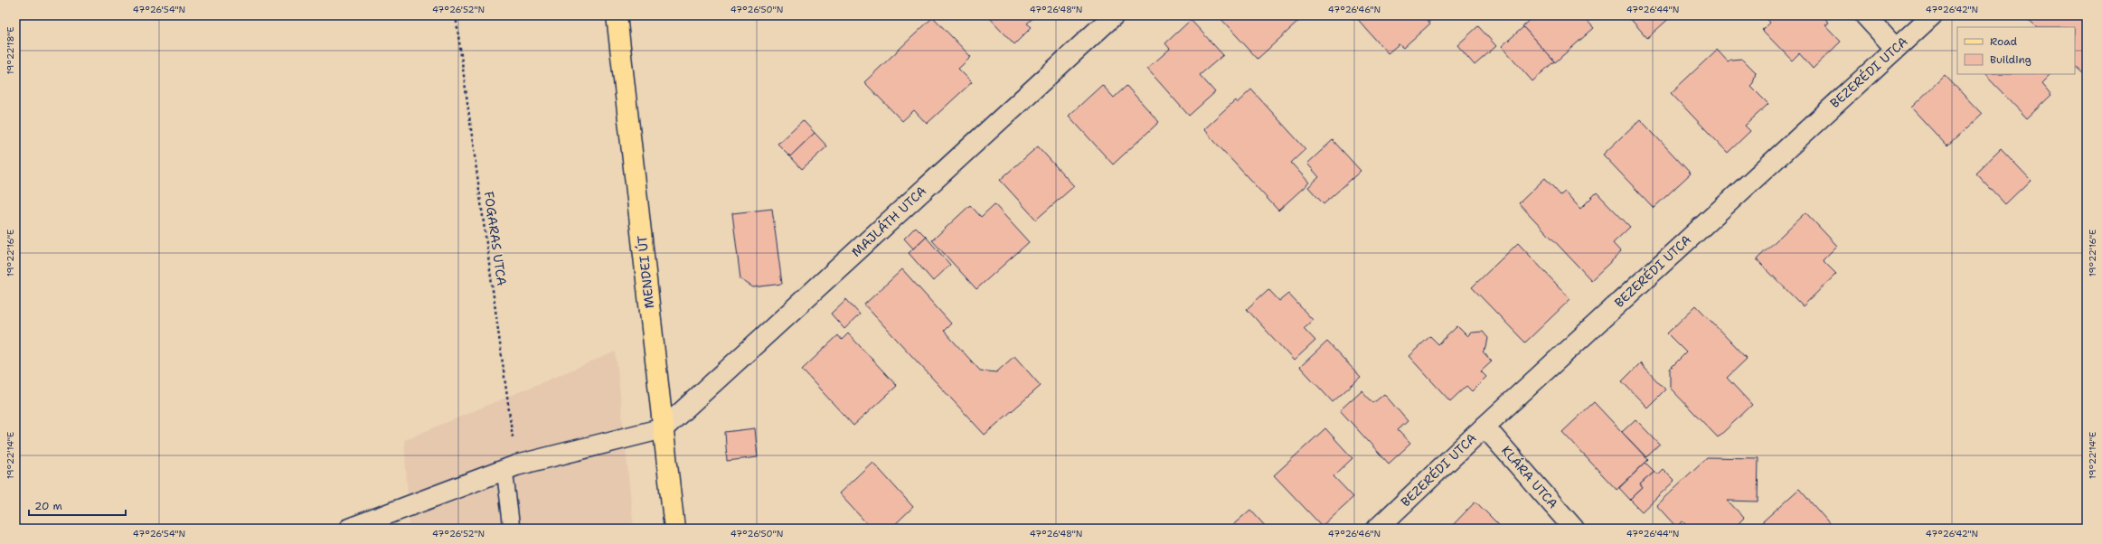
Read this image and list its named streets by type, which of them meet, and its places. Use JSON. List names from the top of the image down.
{
  "streets": {
    "main road": ["MENDEI ÚT"],
    "street": ["BEZERÉDI UTCA", "MAJLÁTH UTCA", "KLÁRA UTCA"],
    "path": ["FOGARAS UTCA"]
  },
  "crossings": [
    ["BEZERÉDI UTCA", "KLÁRA UTCA"],
    ["MAJLÁTH UTCA", "MENDEI ÚT"]
  ],
  "legend": ["Road", "Building"],
  "scale_bar": "20 m",
  "coordinates": [
    "47°26'54\"N",
    "47°26'52\"N",
    "47°26'50\"N",
    "47°26'48\"N",
    "47°26'46\"N",
    "47°26'44\"N",
    "47°26'42\"N",
    "19°22'18\"E",
    "19°22'16\"E",
    "19°22'14\"E"
  ]
}
